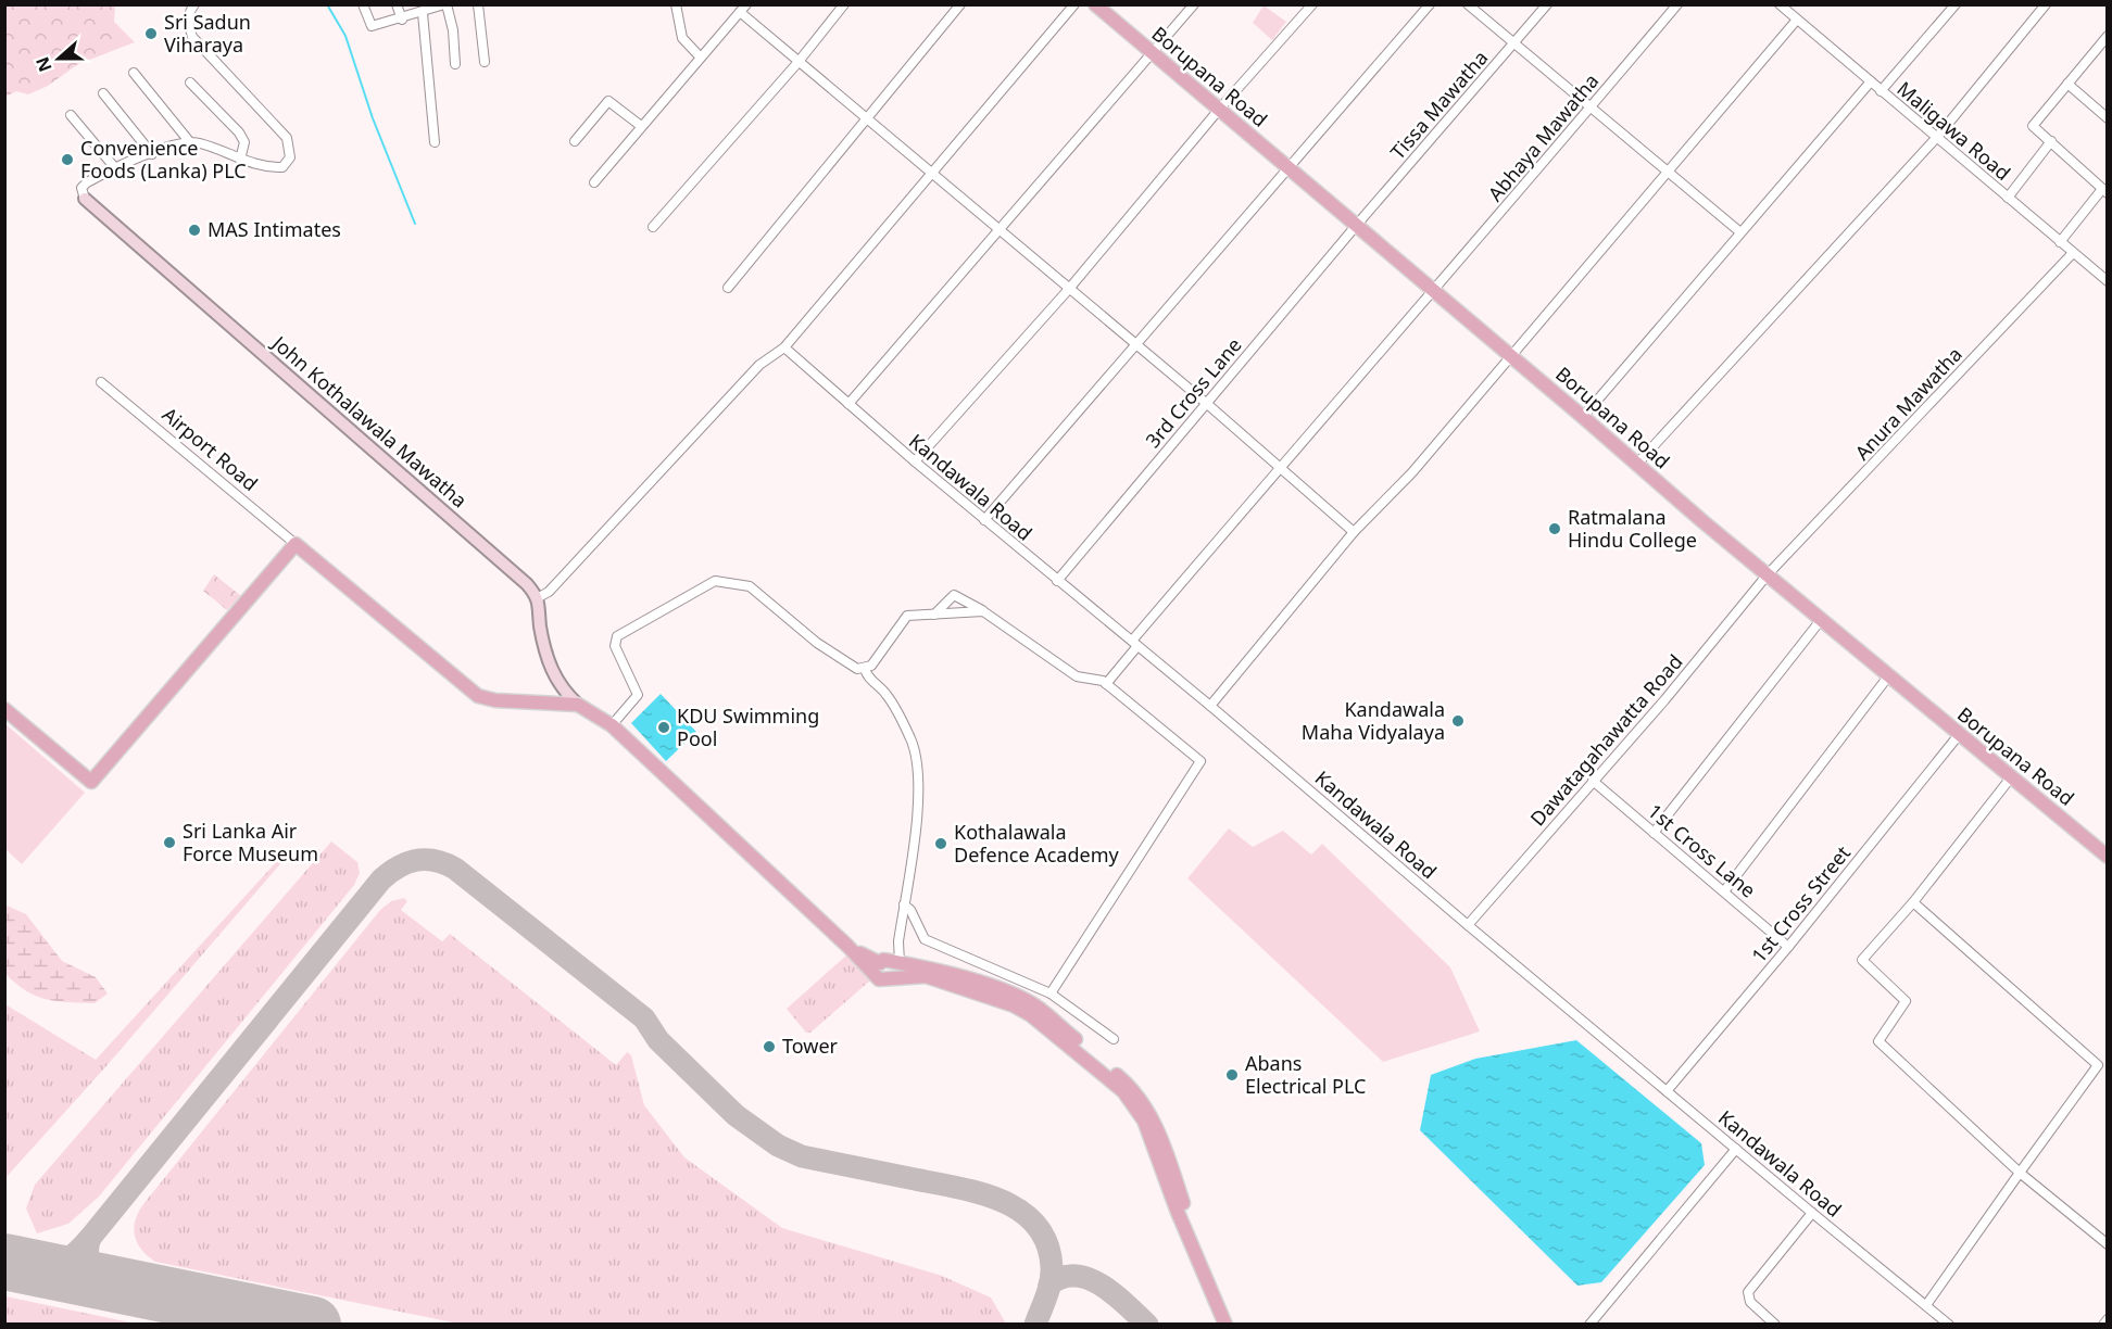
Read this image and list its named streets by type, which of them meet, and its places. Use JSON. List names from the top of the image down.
{
  "streets": {
    "main road": ["Borupana Road"],
    "street": [
      "Tissa Mawatha",
      "Maligawa Road",
      "Abhaya Mawatha",
      "3rd Cross Lane",
      "Anura Mawatha",
      "John Kothalawala Mawatha",
      "Airport Road",
      "Kandawala Road",
      "Dawatagahawatta Road",
      "1st Cross Lane",
      "1st Cross Street"
    ]
  },
  "crossings": [
    ["Borupana Road", "Tissa Mawatha"],
    ["Borupana Road", "Abhaya Mawatha"],
    ["Borupana Road", "3rd Cross Lane"],
    ["Borupana Road", "Anura Mawatha"],
    ["Borupana Road", "Dawatagahawatta Road"],
    ["Borupana Road", "1st Cross Street"],
    ["Tissa Mawatha", "3rd Cross Lane"],
    ["Maligawa Road", "Anura Mawatha"],
    ["Abhaya Mawatha", "Kandawala Road"],
    ["3rd Cross Lane", "Kandawala Road"],
    ["Anura Mawatha", "Dawatagahawatta Road"],
    ["Kandawala Road", "Dawatagahawatta Road"],
    ["Kandawala Road", "1st Cross Street"],
    ["Dawatagahawatta Road", "1st Cross Lane"],
    ["1st Cross Lane", "1st Cross Street"]
  ],
  "places": [
    "Sri Sadun Viharaya",
    "Convenience Foods (Lanka) PLC",
    "MAS Intimates",
    "Ratmalana Hindu College",
    "Kandawala Maha Vidyalaya",
    "KDU Swimming Pool",
    "Sri Lanka Air Force Museum",
    "Kothalawala Defence Academy",
    "Tower",
    "Abans Electrical PLC"
  ],
  "north": "left"
}
